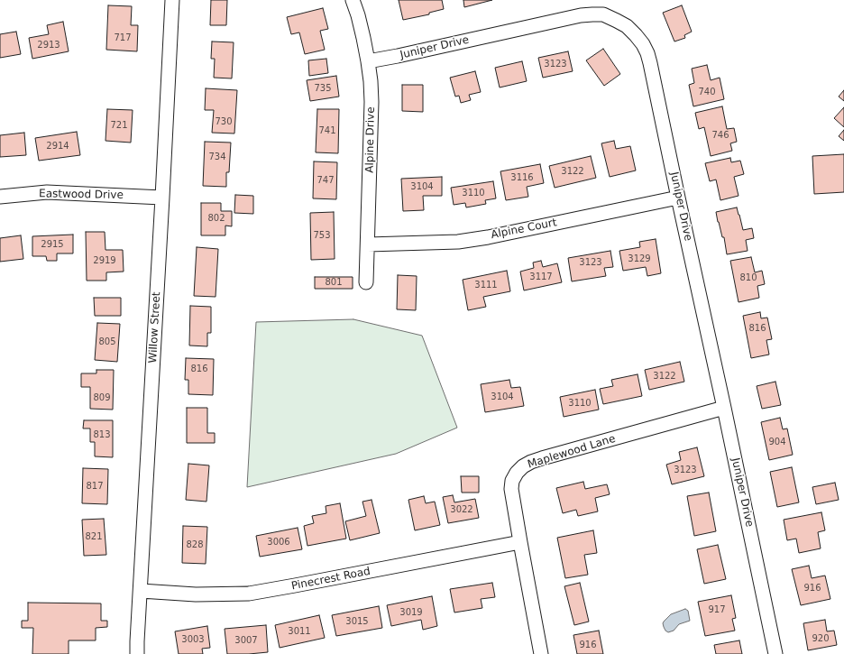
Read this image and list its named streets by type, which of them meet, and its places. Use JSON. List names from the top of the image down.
{
  "streets": {
    "street": [
      "Juniper Drive",
      "Alpine Drive",
      "Eastwood Drive",
      "Alpine Court",
      "Willow Street",
      "Maplewood Lane",
      "Pinecrest Road"
    ]
  },
  "crossings": [
    ["Juniper Drive", "Alpine Drive"],
    ["Juniper Drive", "Alpine Court"],
    ["Juniper Drive", "Maplewood Lane"],
    ["Alpine Drive", "Alpine Court"],
    ["Eastwood Drive", "Willow Street"],
    ["Willow Street", "Pinecrest Road"],
    ["Maplewood Lane", "Pinecrest Road"]
  ],
  "house_numbers": [
    "717",
    "2913",
    "3123",
    "735",
    "740",
    "730",
    "721",
    "741",
    "746",
    "2914",
    "734",
    "3122",
    "3116",
    "747",
    "3104",
    "3110",
    "802",
    "753",
    "2915",
    "3129",
    "2919",
    "3123",
    "3117",
    "810",
    "801",
    "3111",
    "816",
    "805",
    "816",
    "3122",
    "3104",
    "809",
    "3110",
    "813",
    "904",
    "3123",
    "817",
    "3022",
    "821",
    "3006",
    "828",
    "916",
    "917",
    "3019",
    "3015",
    "3011",
    "920",
    "3003",
    "3007",
    "916"
  ]
}
